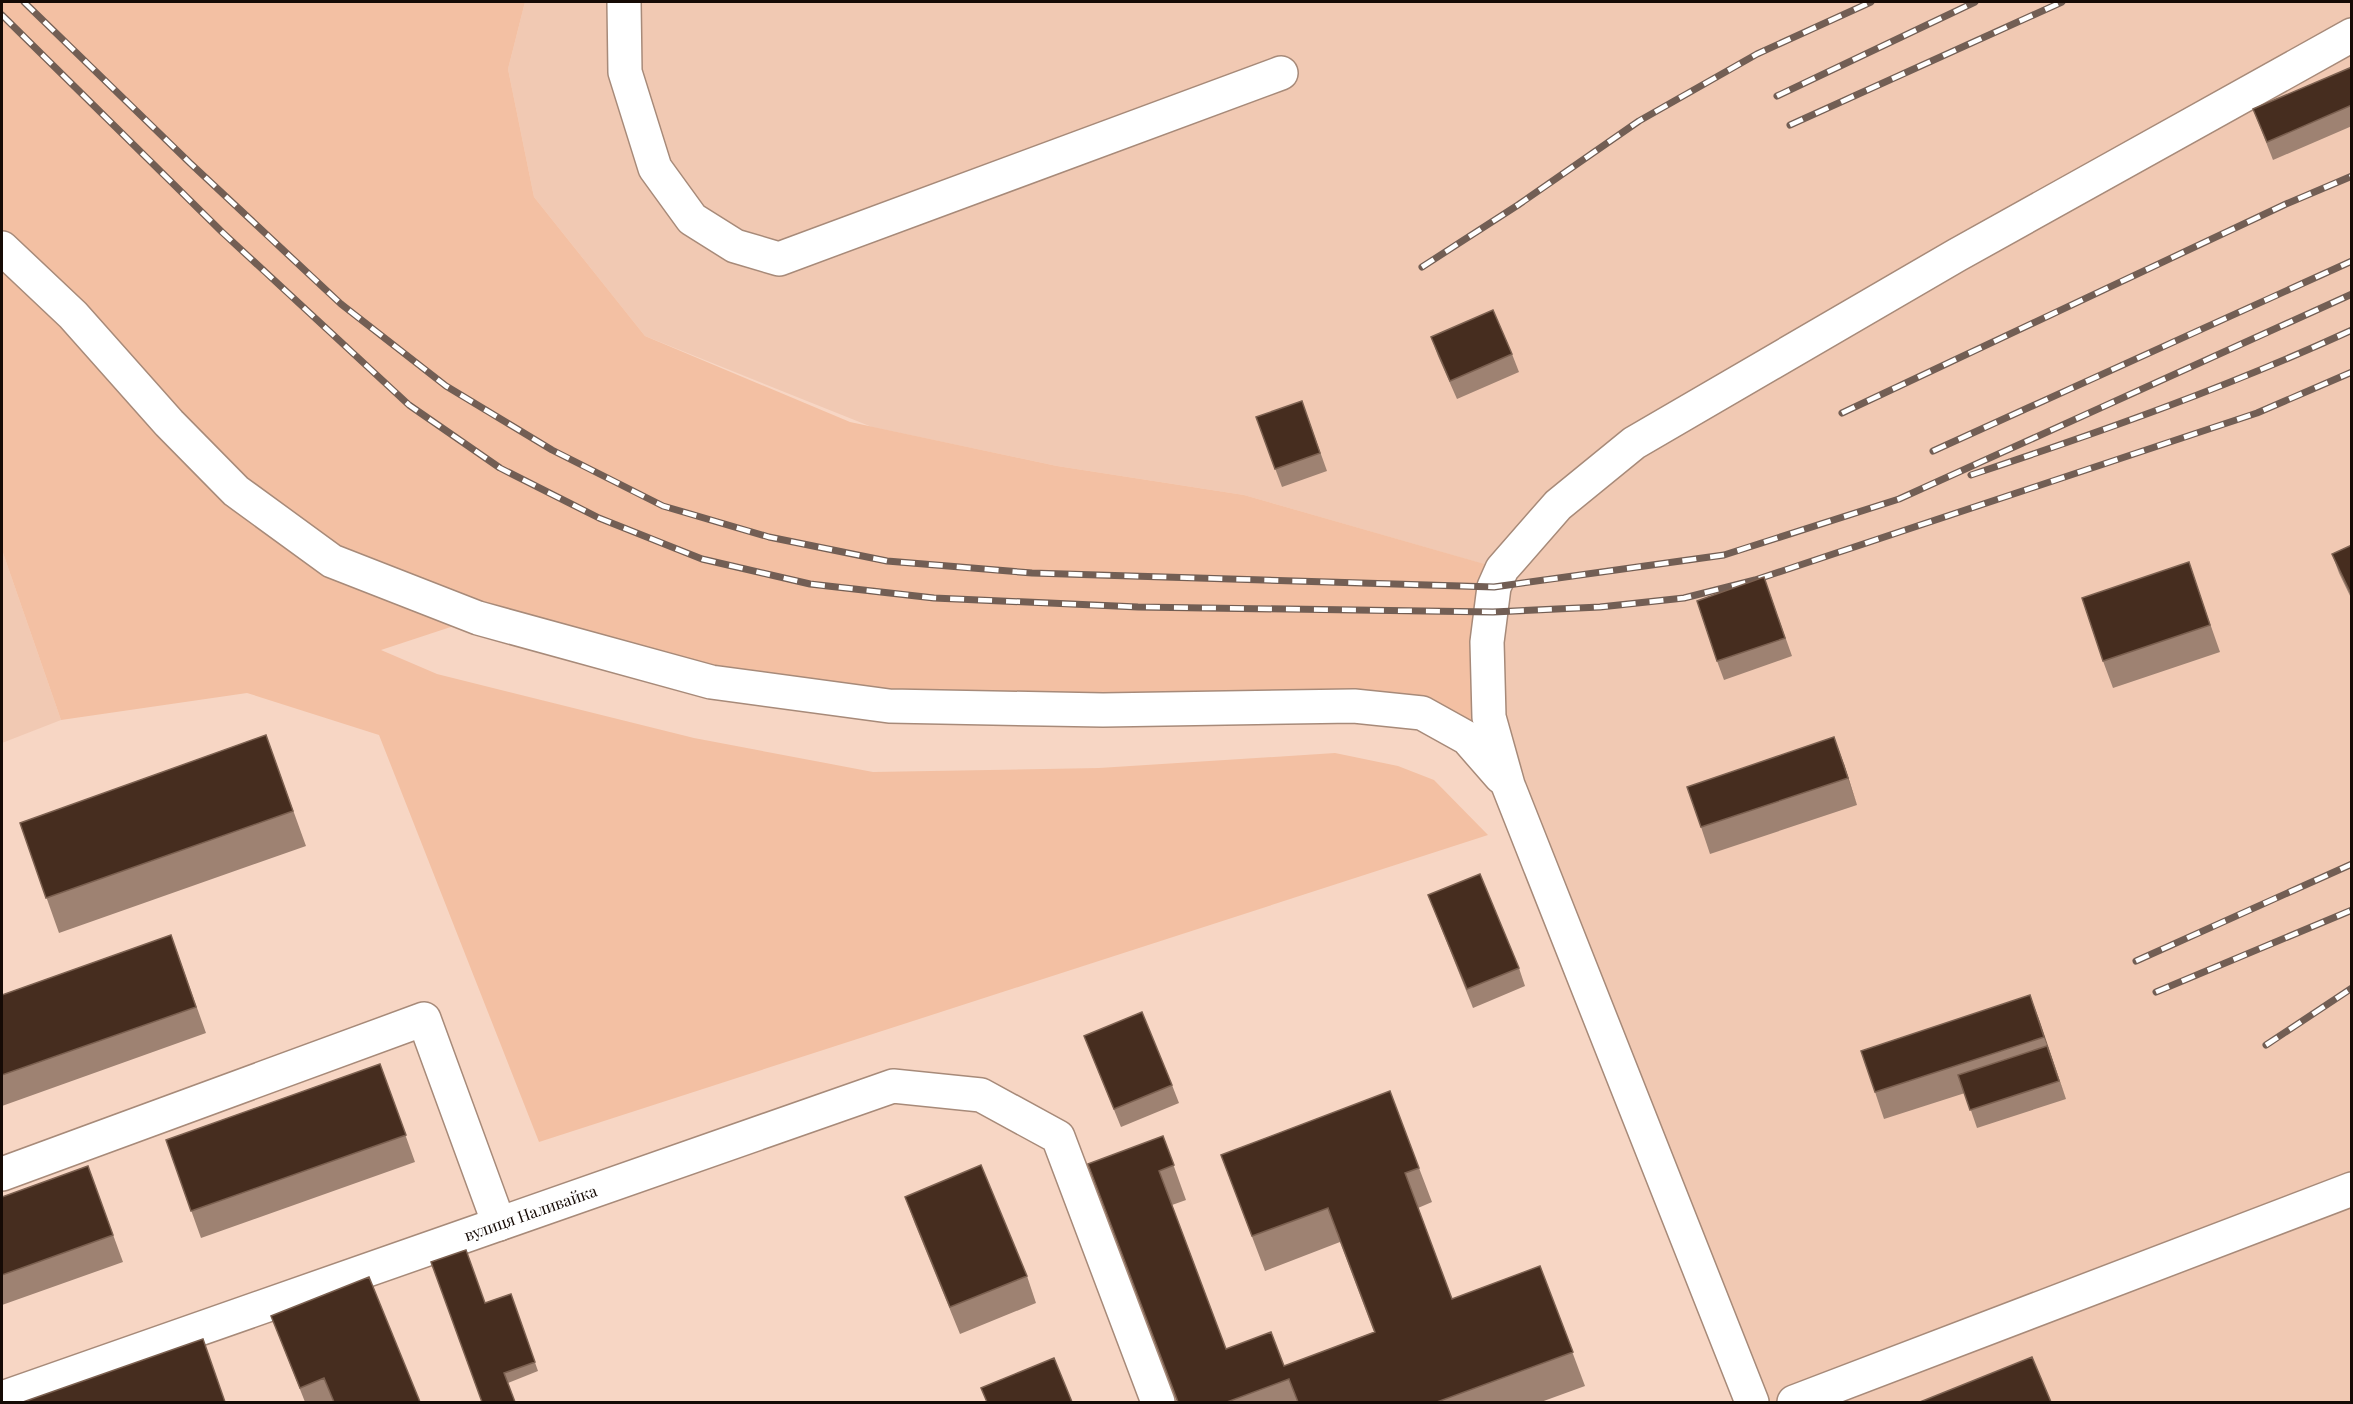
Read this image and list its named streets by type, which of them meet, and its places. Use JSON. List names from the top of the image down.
{
  "streets": {
    "street": ["вулиця Наливайка"]
  }
}
